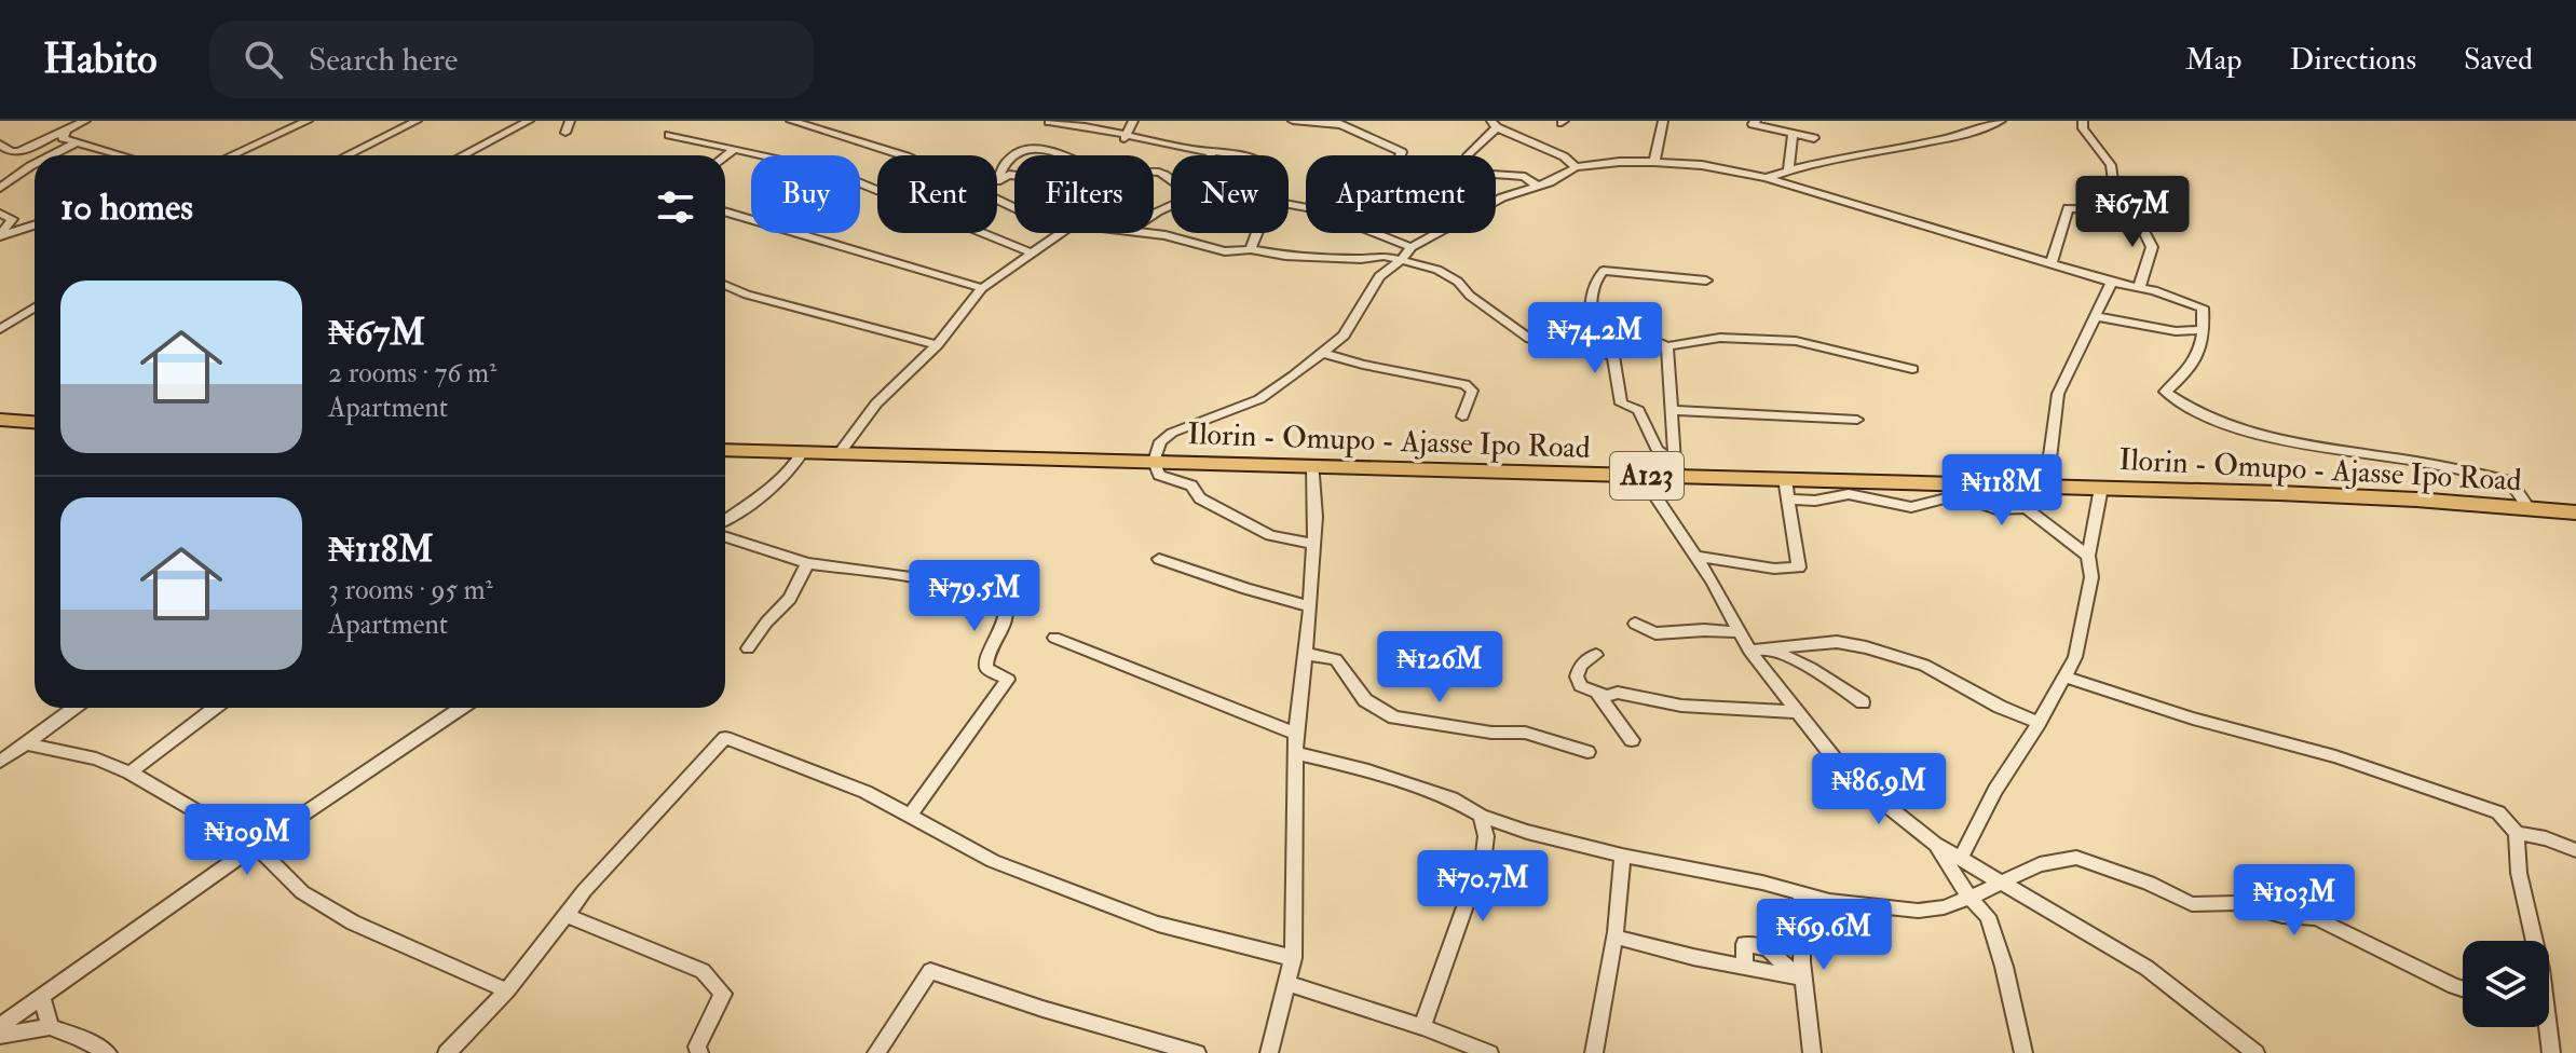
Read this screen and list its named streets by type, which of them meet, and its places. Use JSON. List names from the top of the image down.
{
  "streets": {
    "highway": ["Ilorin - Omupo - Ajasse Ipo Road", "A123"]
  },
  "page": {
    "header": "Habito",
    "search": "Search here",
    "nav": ["Map", "Directions", "Saved"],
    "chip": [
      "Buy",
      "Rent",
      "Filters",
      "New",
      "Apartment"
    ],
    "heading": "10 homes",
    "price": [
      "₦67M",
      "₦74.2M",
      "₦118M",
      "₦79.5M",
      "₦126M",
      "₦86.9M",
      "₦109M",
      "₦70.7M",
      "₦103M",
      "₦69.6M"
    ],
    "list": [
      {
        "name": "₦67M",
        "note": "2 rooms · 76 m² · Apartment"
      },
      {
        "name": "₦118M",
        "note": "3 rooms · 95 m² · Apartment"
      }
    ]
  }
}
